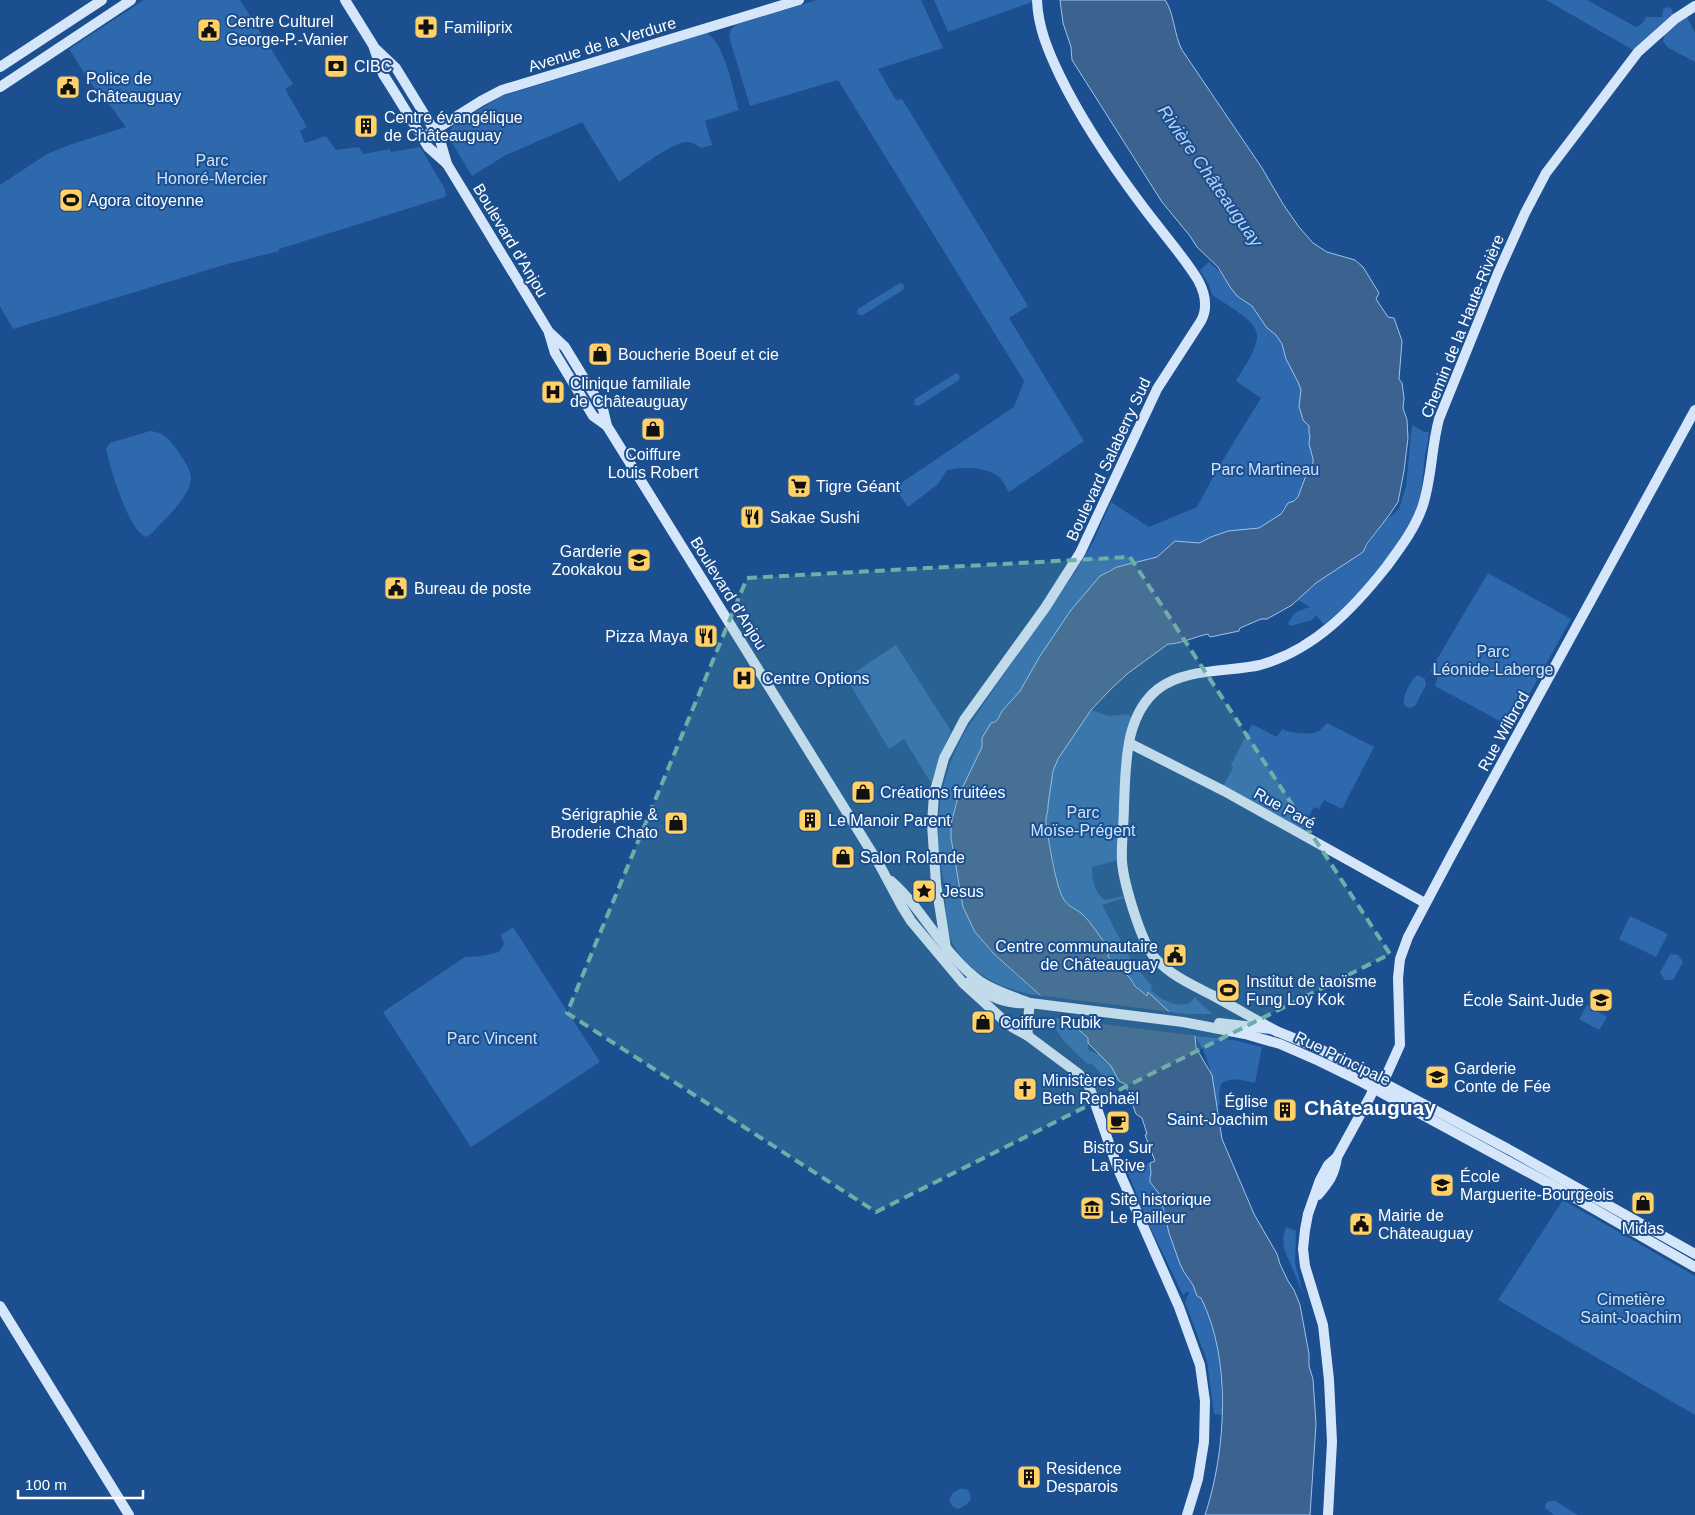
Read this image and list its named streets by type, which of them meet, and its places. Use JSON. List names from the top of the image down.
{
  "streets": {
    "street": [
      "Avenue de la Verdure",
      "Boulevard d'Anjou",
      "Chemin de la Haute-Rivière",
      "Boulevard Salaberry Sud",
      "Rue Wilbrod",
      "Rue Paré",
      "Rue Principale"
    ]
  },
  "crossings": [
    ["Avenue de la Verdure", "Boulevard d'Anjou"],
    ["Chemin de la Haute-Rivière", "Rue Paré"],
    ["Chemin de la Haute-Rivière", "Rue Principale"],
    ["Rue Wilbrod", "Rue Paré"],
    ["Rue Wilbrod", "Rue Principale"]
  ],
  "districts": ["Châteauguay"],
  "water": ["Rivière Châteauguay"],
  "parks": [
    "Parc Honoré-Mercier",
    "Parc Martineau",
    "Parc Léonide-Laberge",
    "Parc Moïse-Prégent",
    "Parc Vincent",
    "Cimetière Saint-Joachim"
  ],
  "places": {
    "pharmacy": ["Familiprix"],
    "public building": [
      "Centre Culturel George-P.-Vanier",
      "Police de Châteauguay",
      "Bureau de poste",
      "Centre communautaire de Châteauguay",
      "Mairie de Châteauguay"
    ],
    "bank": ["CIBC"],
    "building": [
      "Centre évangélique de Châteauguay",
      "Le Manoir Parent",
      "Église Saint-Joachim",
      "Residence Desparois"
    ],
    "sports": ["Agora citoyenne", "Institut de taoïsme Fung Loy Kok"],
    "shop": [
      "Boucherie Boeuf et cie",
      "Coiffure Louis Robert",
      "Créations fruitées",
      "Sérigraphie & Broderie Chato",
      "Salon Rolande",
      "Coiffure Rubik",
      "Midas"
    ],
    "hospital": ["Clinique familiale de Châteauguay", "Centre Options"],
    "supermarket": ["Tigre Géant"],
    "restaurant": ["Sakae Sushi", "Pizza Maya"],
    "school or university": [
      "Garderie Zookakou",
      "École Saint-Jude",
      "Garderie Conte de Fée",
      "École Marguerite-Bourgeois"
    ],
    "place": ["Jesus"],
    "church": ["Ministères Beth Rephaël"],
    "cafe": ["Bistro Sur La Rive"],
    "museum": ["Site historique Le Pailleur"]
  },
  "scale_bar": "100 m"
}
